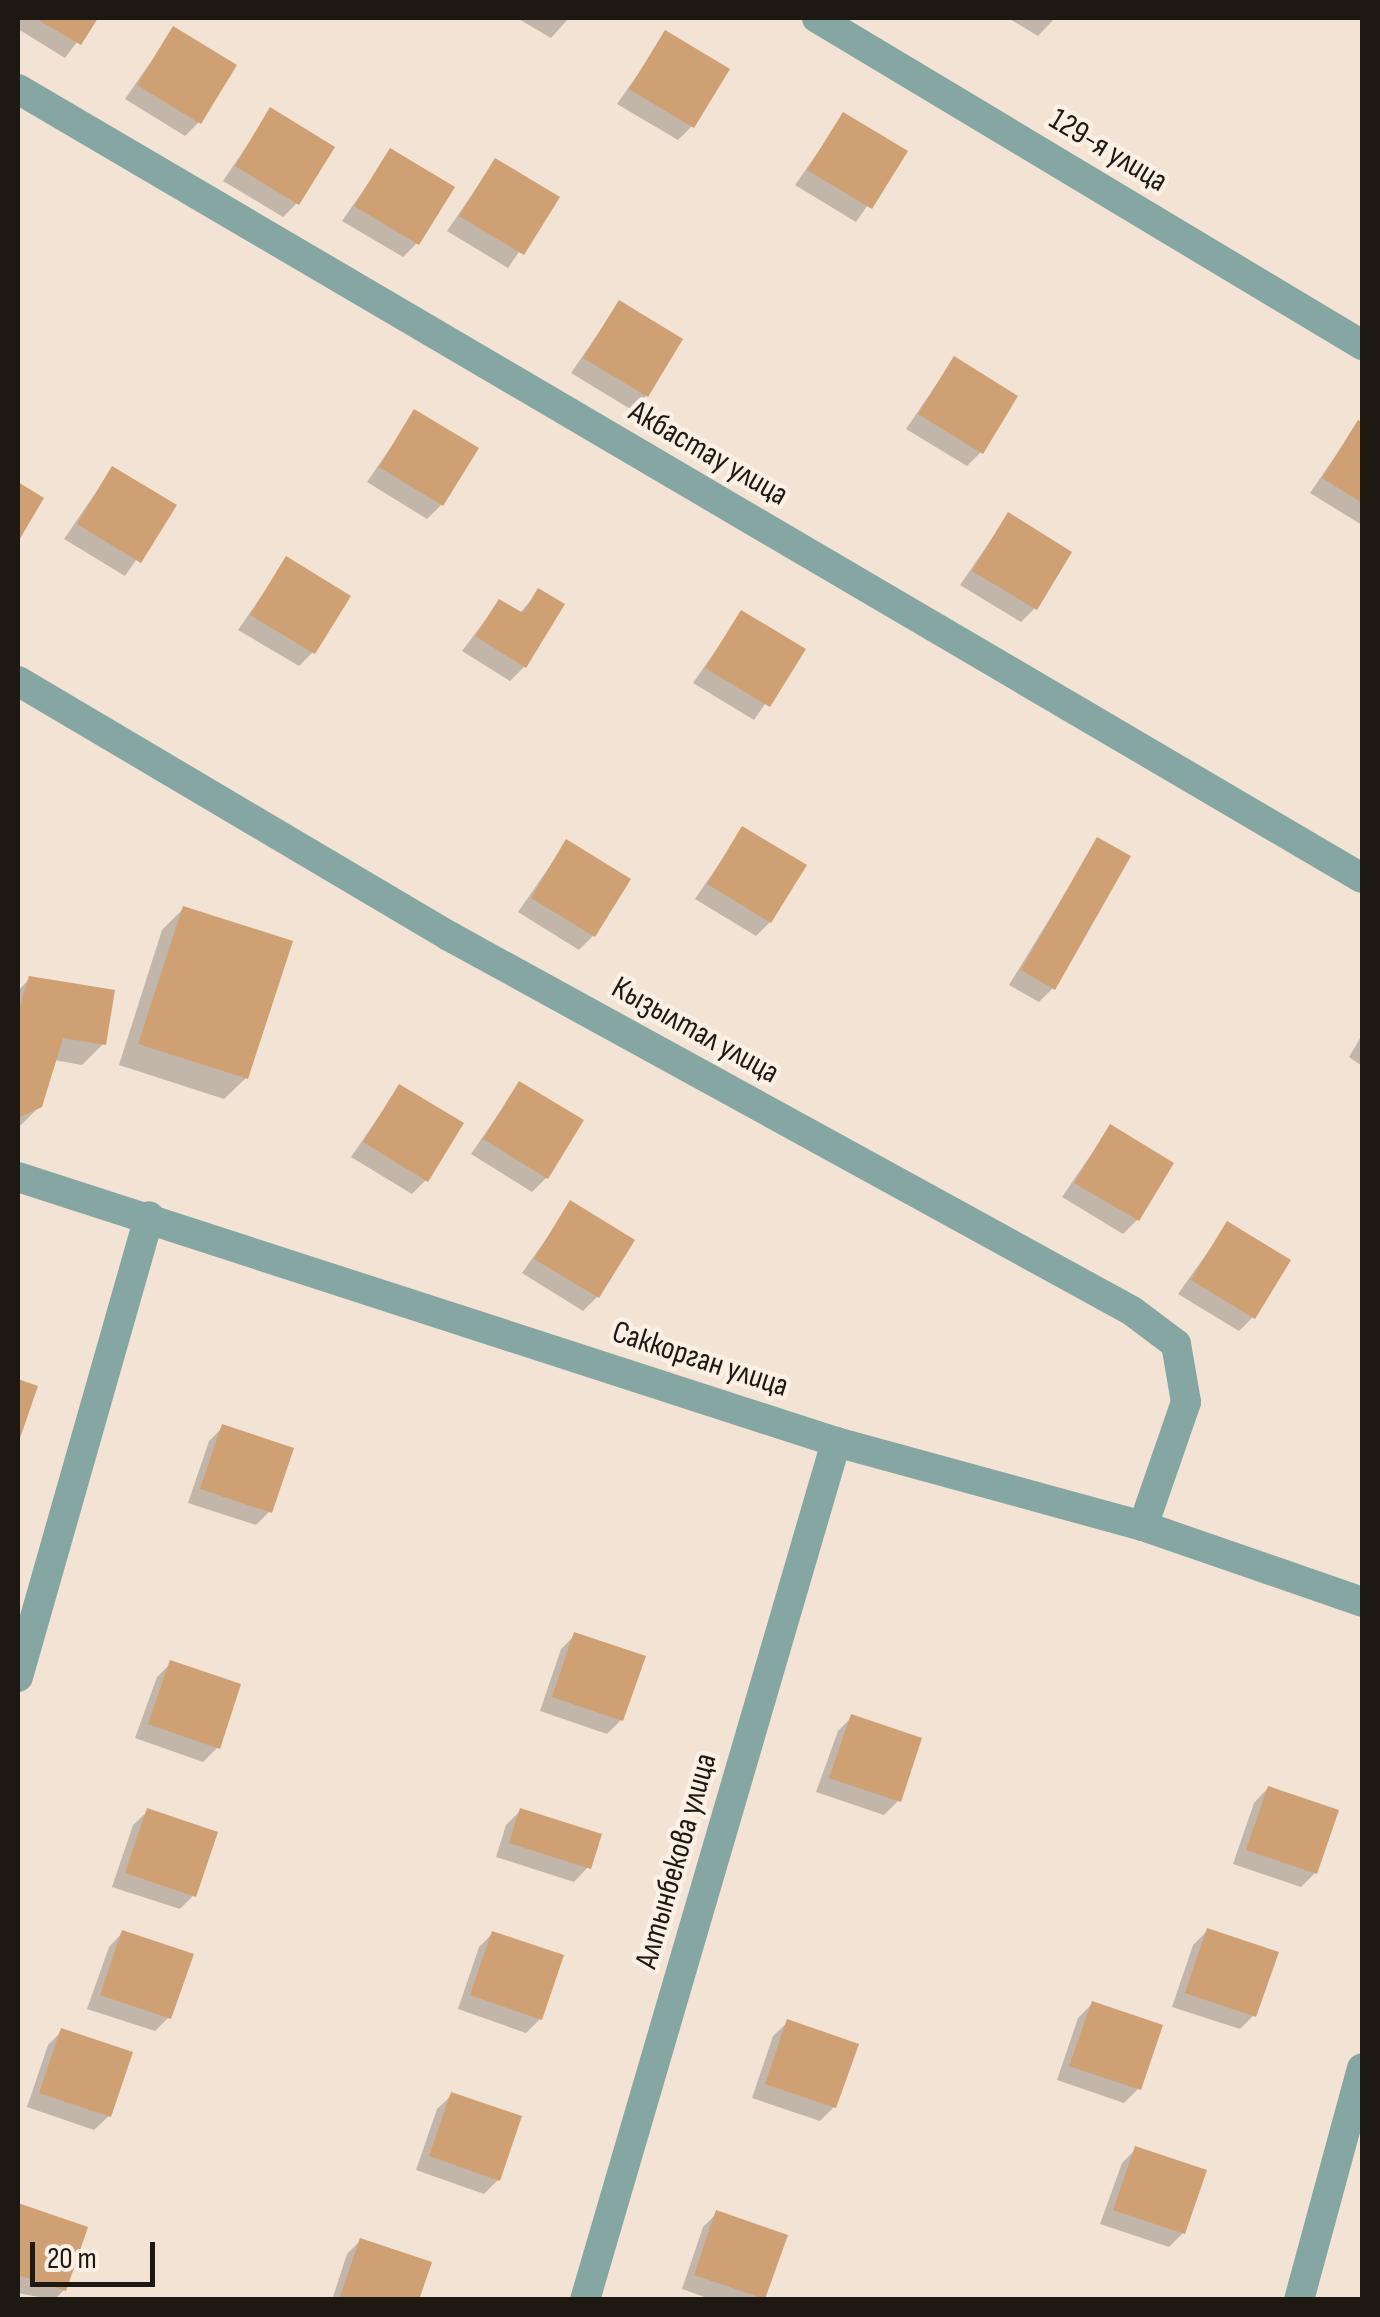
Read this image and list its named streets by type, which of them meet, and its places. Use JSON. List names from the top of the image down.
{
  "streets": {
    "street": [
      "129-я улица",
      "Акбастау улица",
      "Кызылтал улица",
      "Саккорган улица",
      "Алтынбекова улица"
    ]
  },
  "crossings": [
    ["Кызылтал улица", "Саккорган улица"],
    ["Саккорган улица", "Алтынбекова улица"]
  ],
  "scale_bar": "20 m"
}
